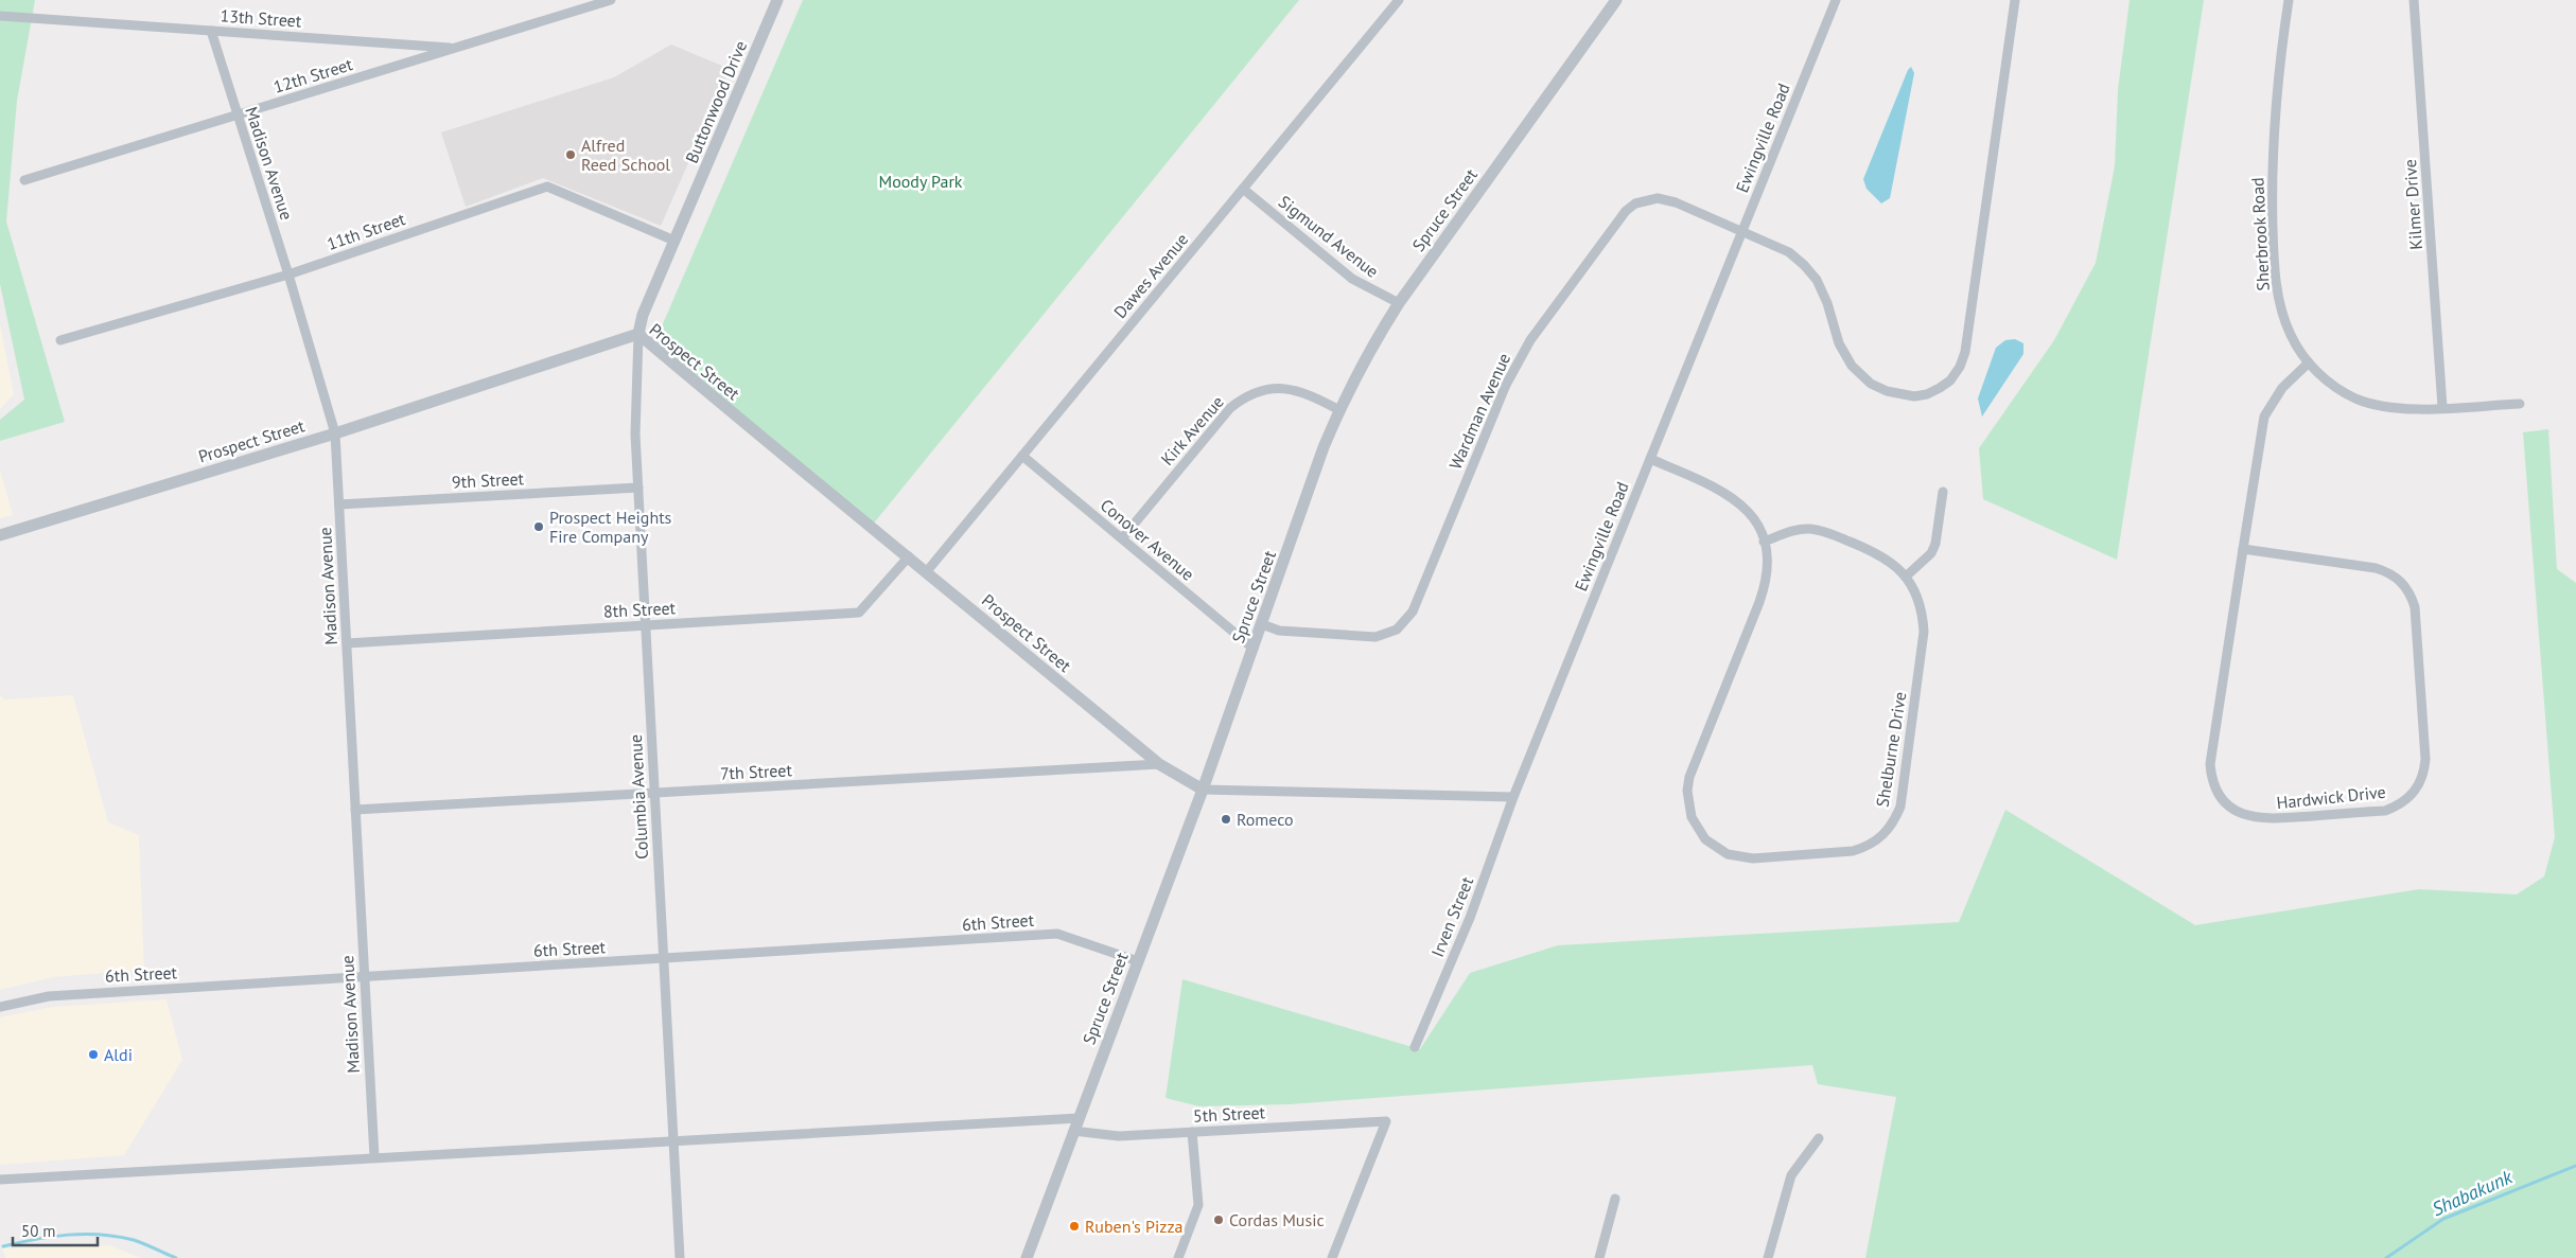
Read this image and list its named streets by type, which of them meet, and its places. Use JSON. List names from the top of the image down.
{
  "streets": {
    "street": [
      "13th Street",
      "12th Street",
      "Buttonwood Drive",
      "Ewingville Road",
      "Madison Avenue",
      "Kilmer Drive",
      "Spruce Street",
      "11th Street",
      "Sherbrook Road",
      "Sigmund Avenue",
      "Dawes Avenue",
      "Prospect Street",
      "Wardman Avenue",
      "Kirk Avenue",
      "9th Street",
      "Conover Avenue",
      "8th Street",
      "Shelburne Drive",
      "7th Street",
      "Columbia Avenue",
      "Hardwick Drive",
      "Irven Street",
      "6th Street",
      "5th Street"
    ]
  },
  "crossings": [
    ["13th Street", "12th Street"],
    ["13th Street", "Madison Avenue"],
    ["12th Street", "Madison Avenue"],
    ["Buttonwood Drive", "11th Street"],
    ["Buttonwood Drive", "Prospect Street"],
    ["Buttonwood Drive", "Columbia Avenue"],
    ["Ewingville Road", "Wardman Avenue"],
    ["Ewingville Road", "Shelburne Drive"],
    ["Ewingville Road", "Irven Street"],
    ["Madison Avenue", "11th Street"],
    ["Madison Avenue", "Prospect Street"],
    ["Madison Avenue", "9th Street"],
    ["Madison Avenue", "8th Street"],
    ["Madison Avenue", "7th Street"],
    ["Madison Avenue", "6th Street"],
    ["Kilmer Drive", "Sherbrook Road"],
    ["Spruce Street", "Sigmund Avenue"],
    ["Spruce Street", "Prospect Street"],
    ["Spruce Street", "Wardman Avenue"],
    ["Spruce Street", "Kirk Avenue"],
    ["Spruce Street", "Conover Avenue"],
    ["Spruce Street", "6th Street"],
    ["Spruce Street", "5th Street"],
    ["Sherbrook Road", "Hardwick Drive"],
    ["Sigmund Avenue", "Dawes Avenue"],
    ["Dawes Avenue", "Prospect Street"],
    ["Dawes Avenue", "Conover Avenue"],
    ["Prospect Street", "8th Street"],
    ["Prospect Street", "7th Street"],
    ["Prospect Street", "Columbia Avenue"],
    ["Kirk Avenue", "Conover Avenue"],
    ["9th Street", "Columbia Avenue"],
    ["8th Street", "Columbia Avenue"],
    ["7th Street", "Columbia Avenue"],
    ["Columbia Avenue", "6th Street"]
  ],
  "water": ["Shabakunk"],
  "parks": ["Moody Park"],
  "places": [
    "Alfred Reed School",
    "Prospect Heights Fire Company",
    "Romeco",
    "Aldi",
    "Cordas Music",
    "Ruben's Pizza"
  ],
  "scale_bar": "50 m"
}
